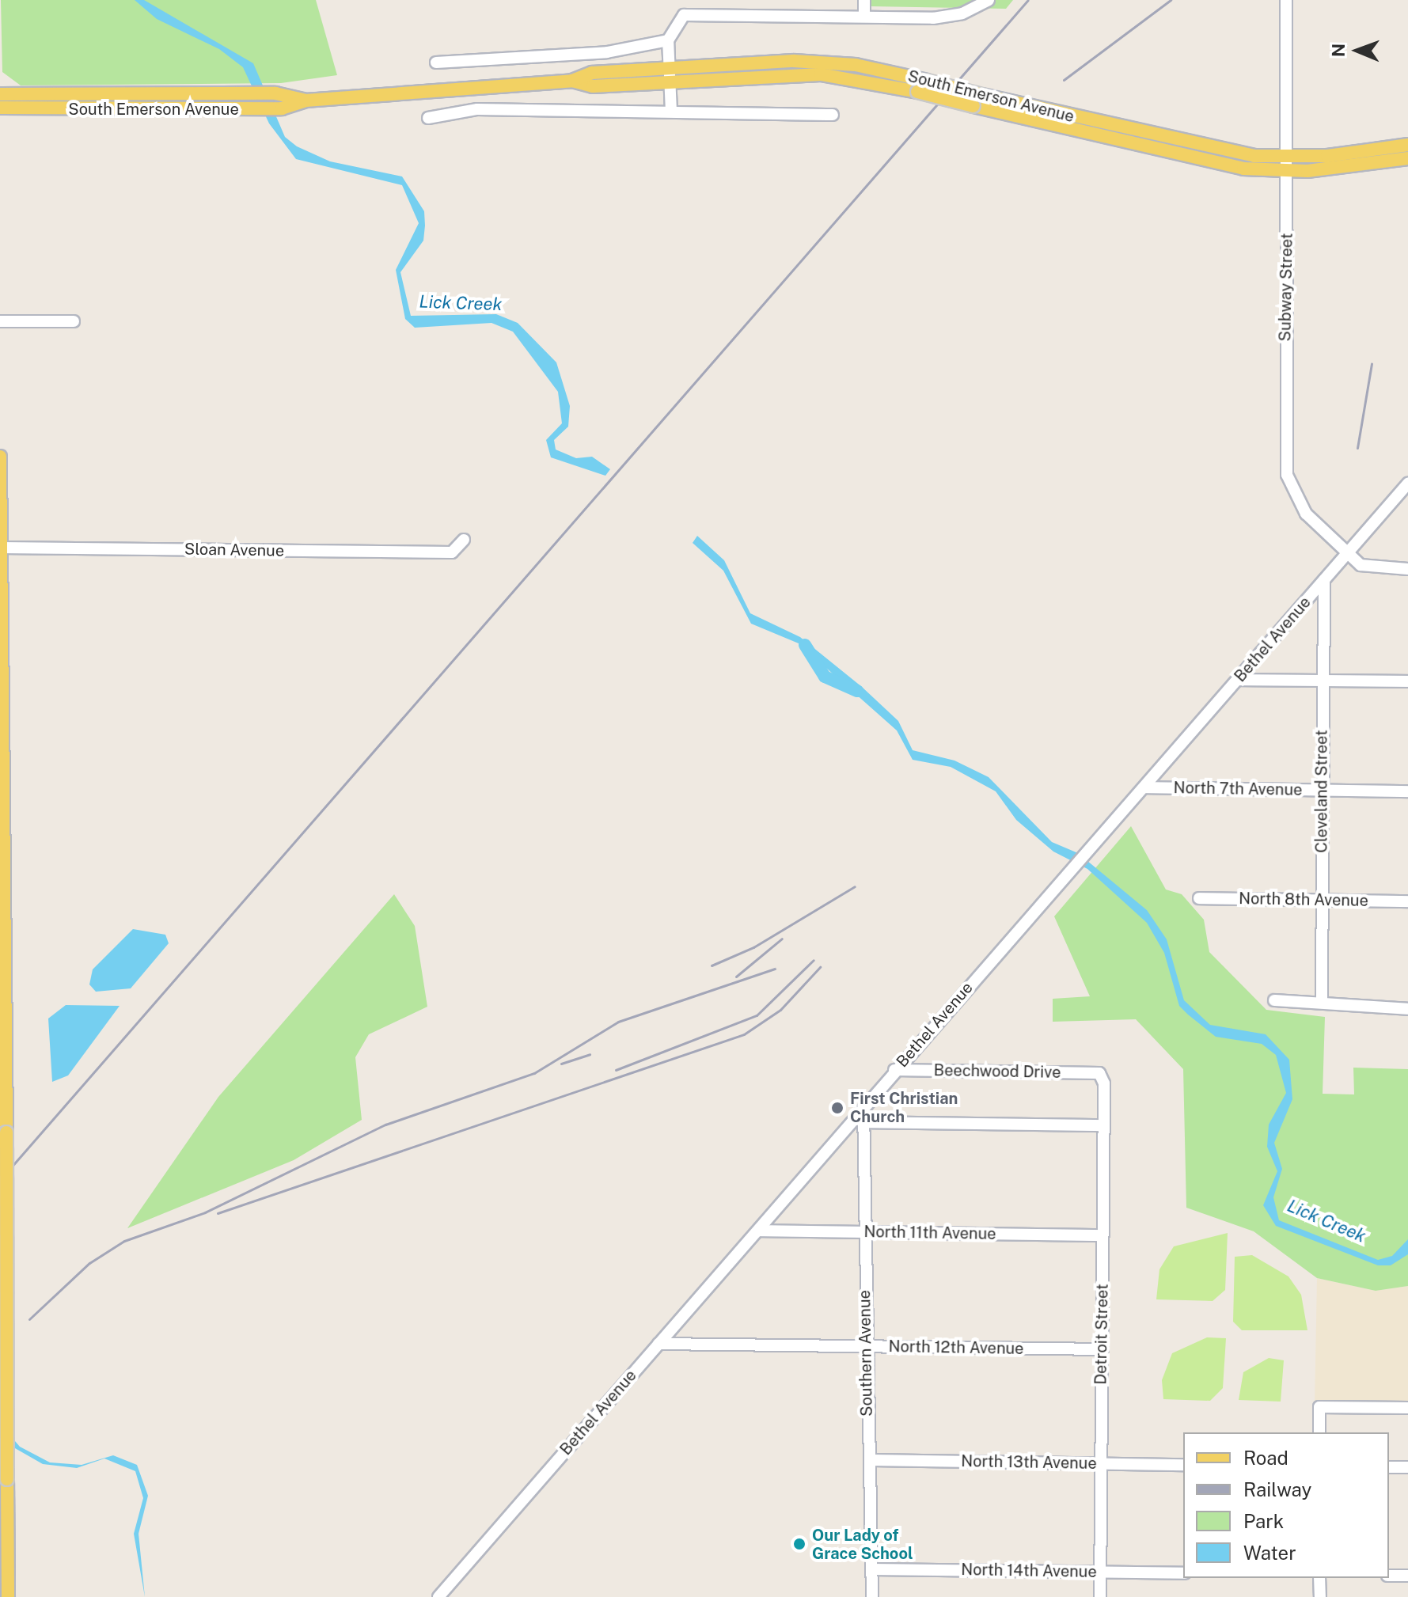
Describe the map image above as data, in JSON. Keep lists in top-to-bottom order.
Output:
{
  "streets": {
    "main road": ["South Emerson Avenue"],
    "street": [
      "Subway Street",
      "Sloan Avenue",
      "Bethel Avenue",
      "North 7th Avenue",
      "Cleveland Street",
      "North 8th Avenue",
      "Beechwood Drive",
      "North 11th Avenue",
      "Detroit Street",
      "North 12th Avenue",
      "Southern Avenue",
      "North 13th Avenue",
      "North 14th Avenue"
    ]
  },
  "crossings": [
    ["South Emerson Avenue", "Subway Street"],
    ["Subway Street", "Bethel Avenue"],
    ["Bethel Avenue", "North 7th Avenue"],
    ["Bethel Avenue", "Cleveland Street"],
    ["Bethel Avenue", "Beechwood Drive"],
    ["Bethel Avenue", "North 11th Avenue"],
    ["Bethel Avenue", "North 12th Avenue"],
    ["Bethel Avenue", "Southern Avenue"],
    ["North 7th Avenue", "Cleveland Street"],
    ["Cleveland Street", "North 8th Avenue"],
    ["Beechwood Drive", "Detroit Street"],
    ["North 11th Avenue", "Detroit Street"],
    ["North 11th Avenue", "Southern Avenue"],
    ["Detroit Street", "North 12th Avenue"],
    ["Detroit Street", "North 13th Avenue"],
    ["Detroit Street", "North 14th Avenue"],
    ["North 12th Avenue", "Southern Avenue"],
    ["Southern Avenue", "North 13th Avenue"],
    ["Southern Avenue", "North 14th Avenue"]
  ],
  "water": ["Lick Creek"],
  "places": ["First Christian Church", "Our Lady of Grace School"],
  "legend": [
    "Road",
    "Railway",
    "Park",
    "Water"
  ],
  "north": "left"
}
